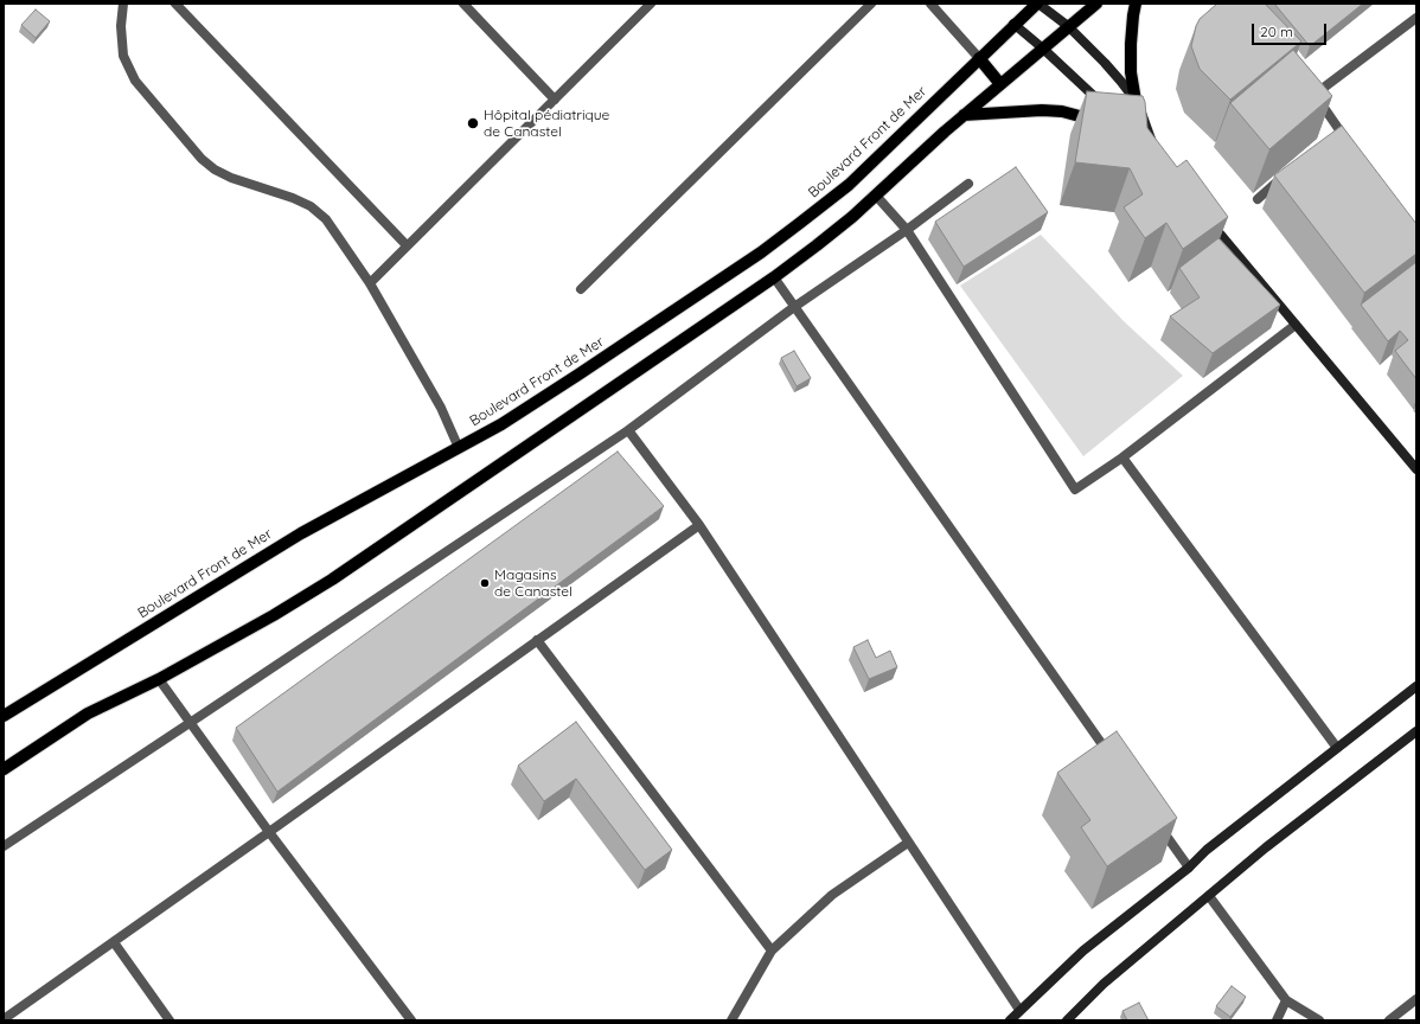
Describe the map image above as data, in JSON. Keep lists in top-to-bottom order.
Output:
{
  "streets": {
    "main road": ["Boulevard Front de Mer"]
  },
  "places": ["Hôpital pédiatrique de Canastel", "Magasins de Canastel"],
  "scale_bar": "20 m"
}
